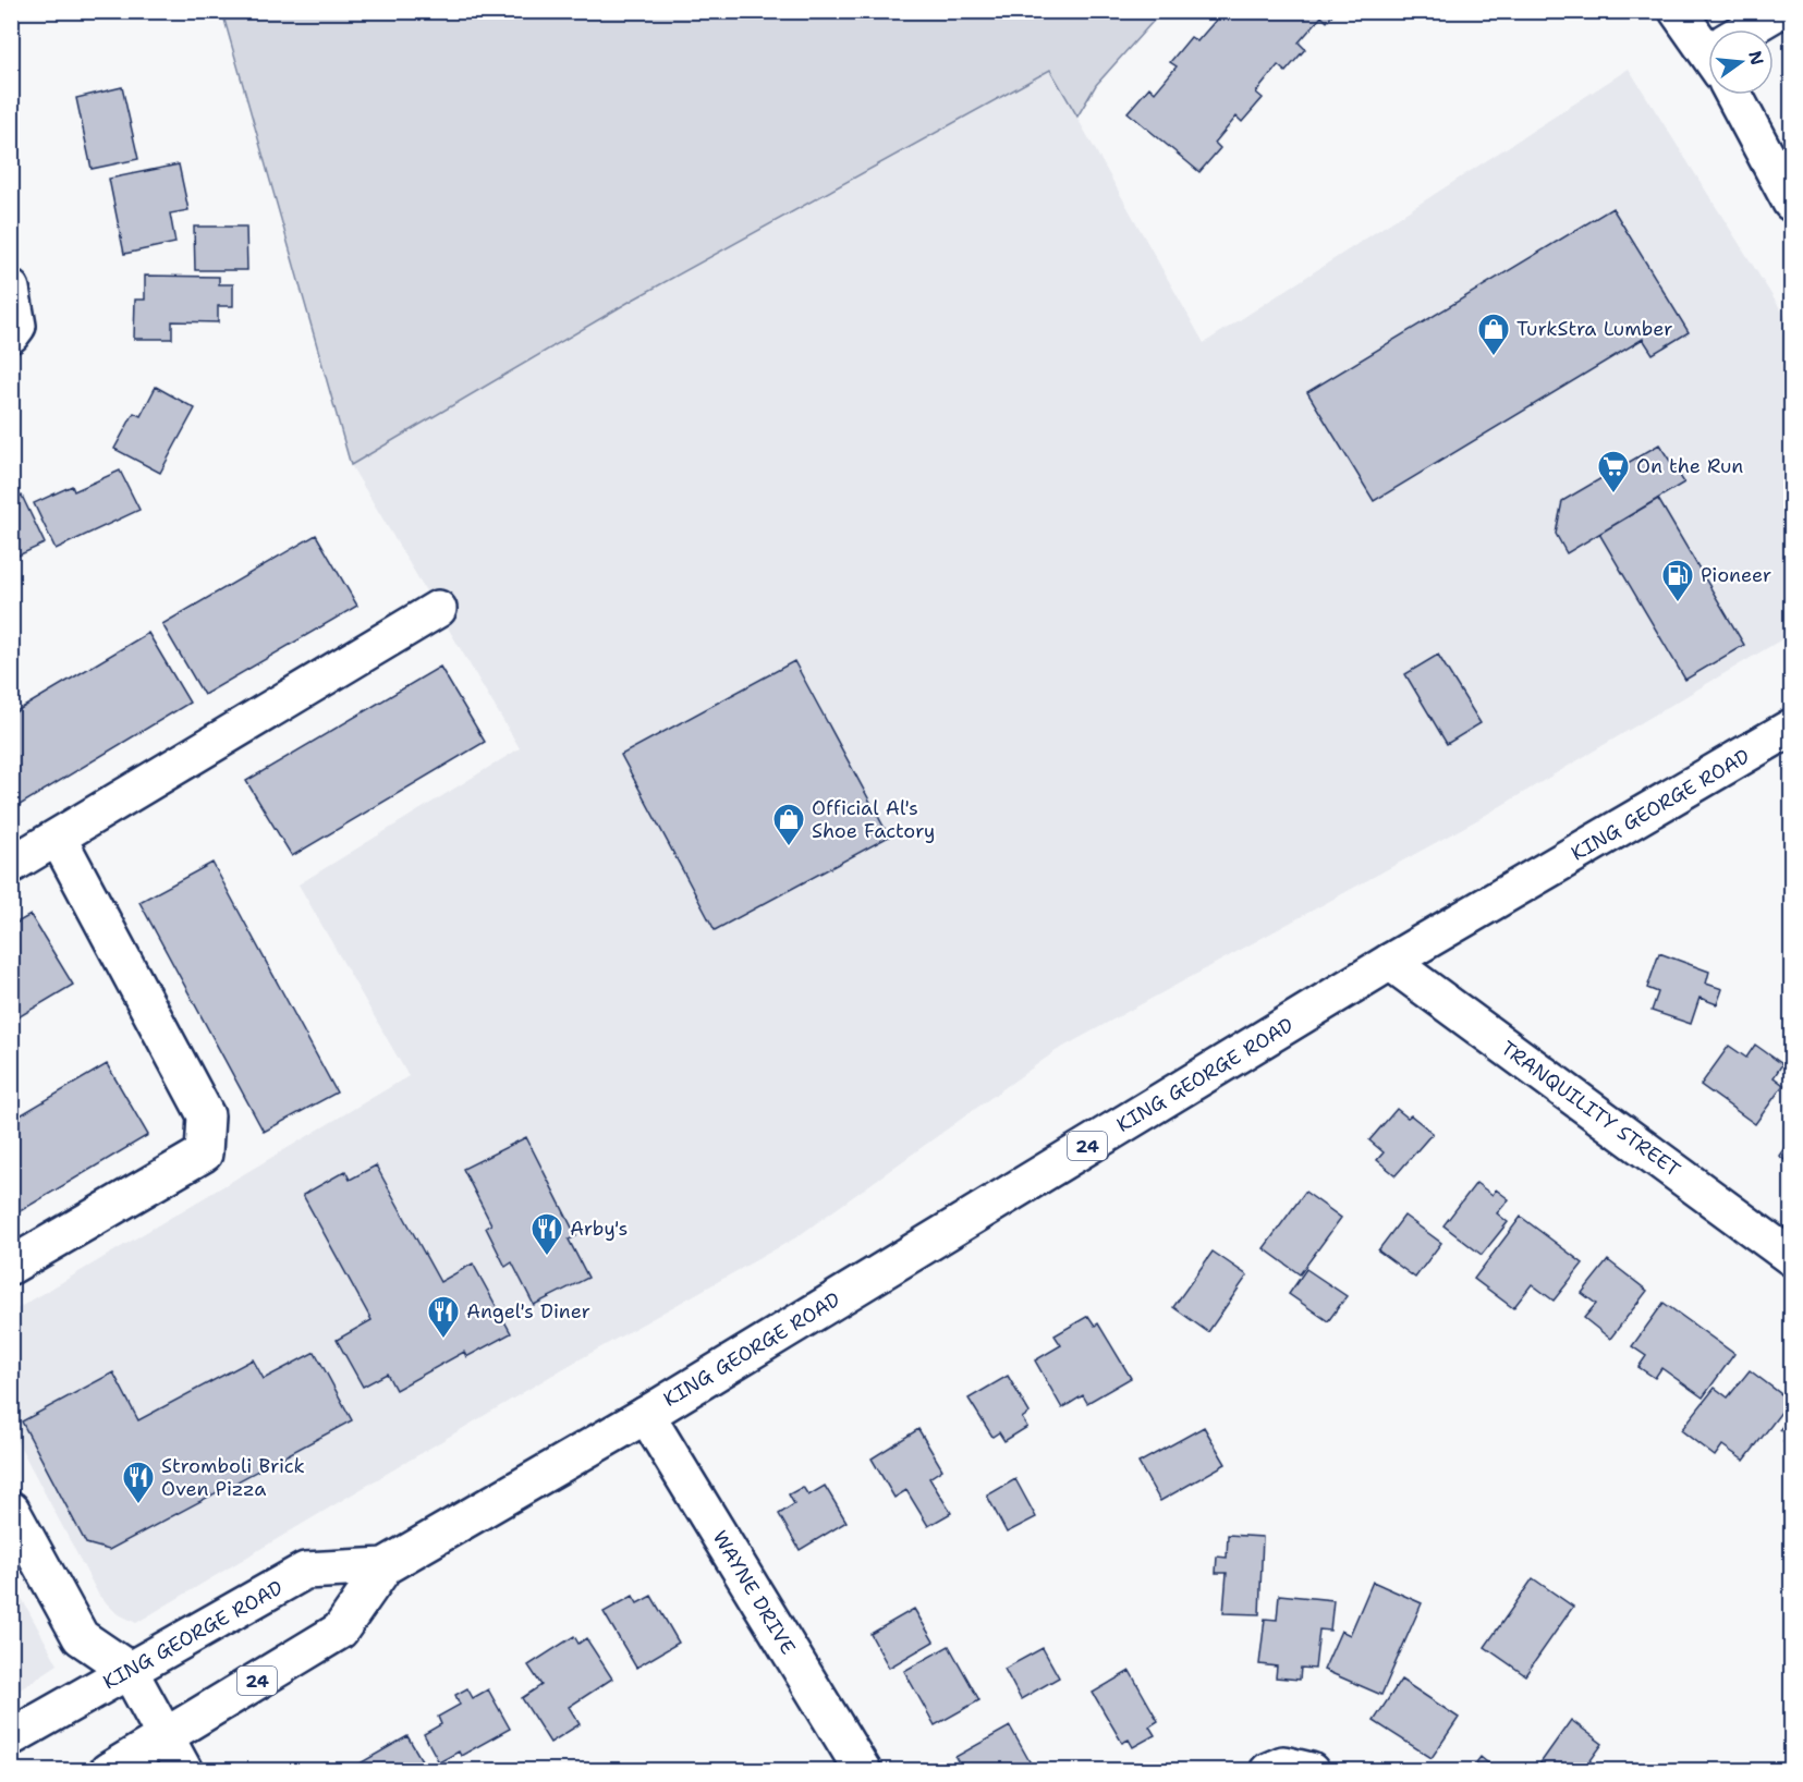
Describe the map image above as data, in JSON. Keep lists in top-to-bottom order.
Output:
{
  "streets": {
    "main road": [
      "KING GEORGE ROAD",
      "TRANQUILITY STREET",
      "24",
      "WAYNE DRIVE"
    ]
  },
  "crossings": [
    ["KING GEORGE ROAD", "TRANQUILITY STREET"],
    ["KING GEORGE ROAD", "WAYNE DRIVE"]
  ],
  "places": {
    "shop": ["TurkStra Lumber", "Official Al's Shoe Factory"],
    "supermarket": ["On the Run"],
    "fuel station": ["Pioneer"],
    "restaurant": ["Arby's", "Angel's Diner", "Stromboli Brick Oven Pizza"]
  },
  "north": "right"
}
